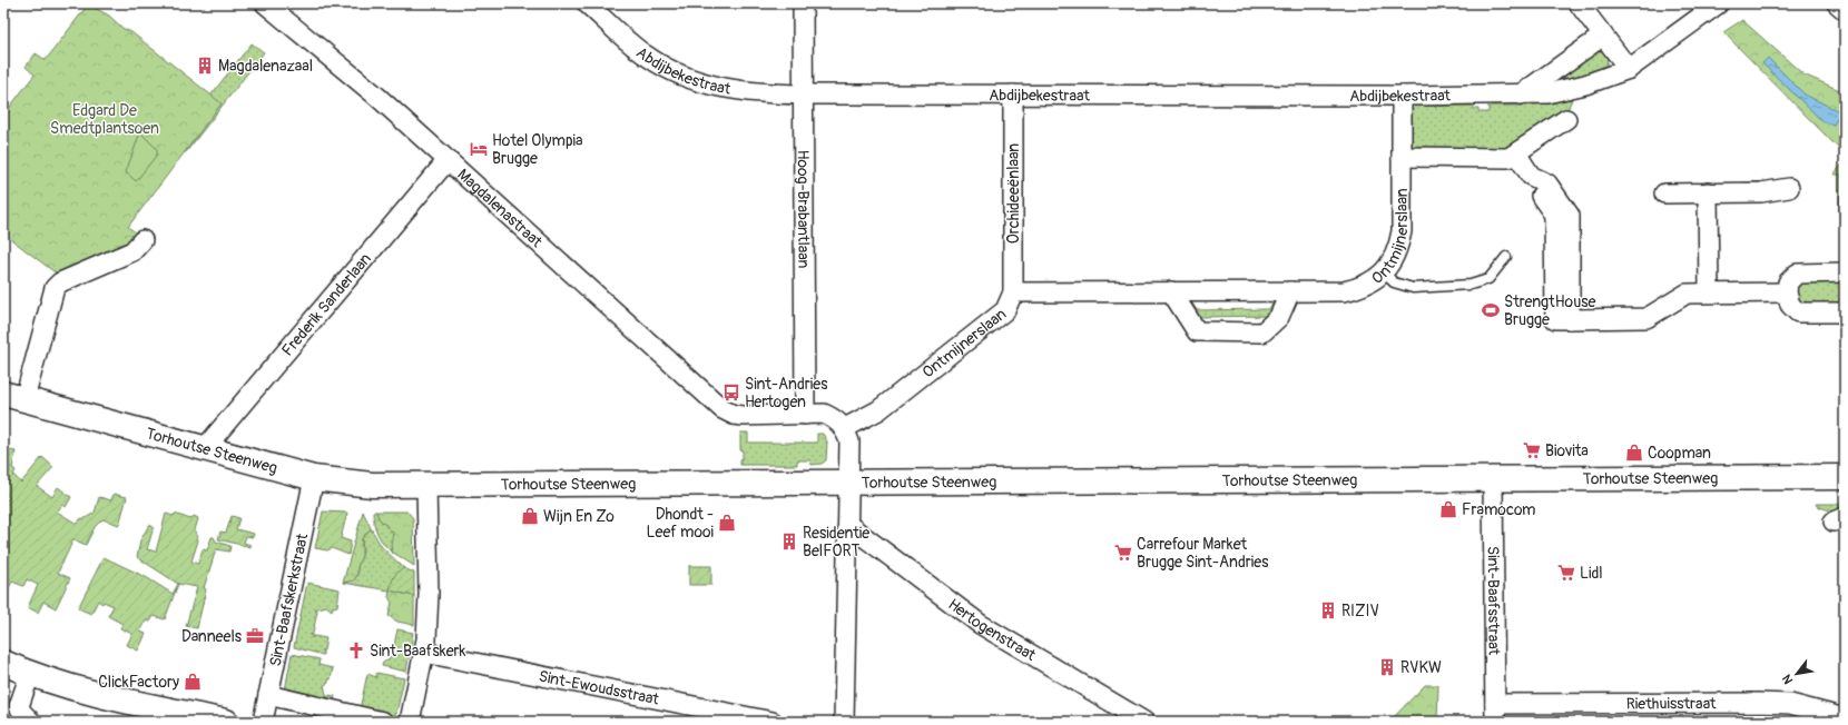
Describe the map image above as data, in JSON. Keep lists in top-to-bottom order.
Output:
{
  "streets": {
    "main road": ["Torhoutse Steenweg"],
    "street": [
      "Abdijbekestraat",
      "Orchideeënlaan",
      "Magdalenastraat",
      "Hoog-Brabantlaan",
      "Ontmijnerslaan",
      "Frederik Sanderlaan",
      "Sint-Baafskerkstraat",
      "Sint-Baafsstraat",
      "Hertogenstraat",
      "Sint-Ewoudsstraat",
      "Riethuisstraat"
    ]
  },
  "crossings": [
    ["Abdijbekestraat", "Orchideeënlaan"],
    ["Abdijbekestraat", "Hoog-Brabantlaan"],
    ["Abdijbekestraat", "Ontmijnerslaan"],
    ["Orchideeënlaan", "Ontmijnerslaan"],
    ["Magdalenastraat", "Hoog-Brabantlaan"],
    ["Magdalenastraat", "Frederik Sanderlaan"],
    ["Frederik Sanderlaan", "Torhoutse Steenweg"],
    ["Torhoutse Steenweg", "Sint-Baafskerkstraat"],
    ["Torhoutse Steenweg", "Sint-Baafsstraat"],
    ["Sint-Baafsstraat", "Riethuisstraat"]
  ],
  "parks": ["Edgard De Smedtplantsoen"],
  "places": {
    "building": [
      "Magdalenazaal",
      "Residentie BelFORT",
      "RIZIV",
      "RVKW"
    ],
    "hotel": ["Hotel Olympia Brugge"],
    "sports": ["StrengtHouse Brugge"],
    "bus stop": ["Sint-Andries Hertogen"],
    "supermarket": ["Biovita", "Carrefour Market Brugge Sint-Andries", "Lidl"],
    "shop": [
      "Coopman",
      "Framocom",
      "Wijn En Zo",
      "Dhondt - Leef mooi",
      "ClickFactory"
    ],
    "office": ["Danneels"],
    "church": ["Sint-Baafskerk"]
  },
  "north": "bottom left"
}
